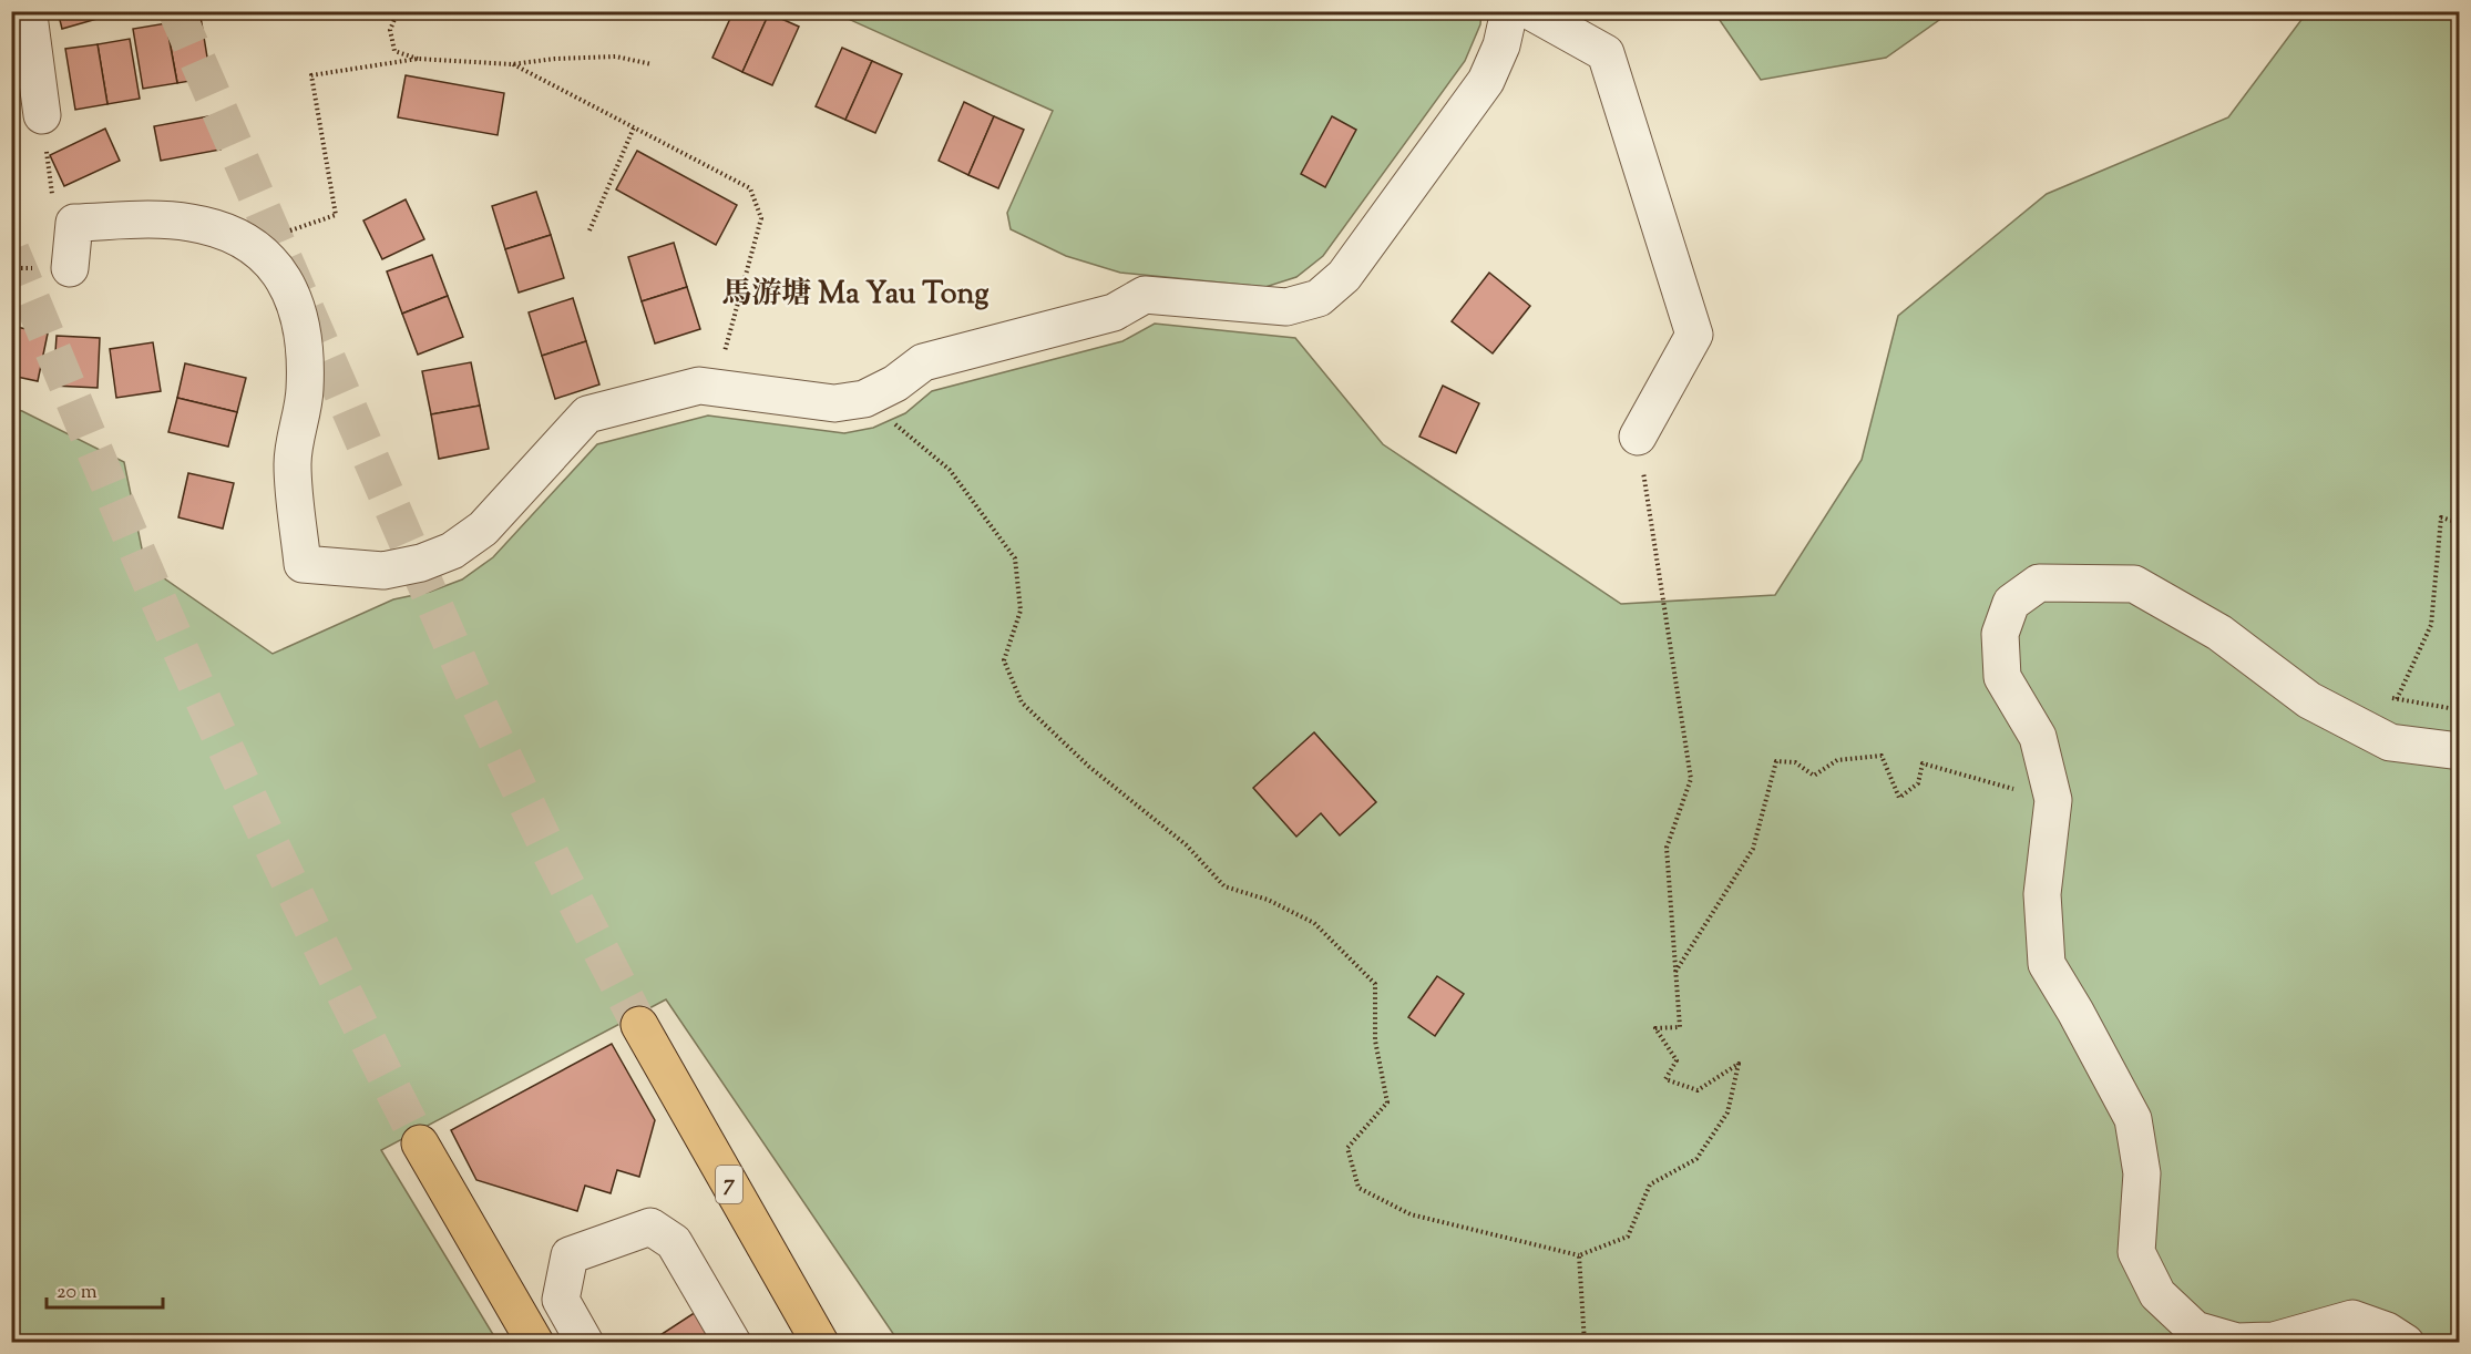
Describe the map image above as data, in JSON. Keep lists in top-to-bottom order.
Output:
{
  "streets": {
    "highway": ["7"]
  },
  "districts": ["馬游塘 Ma Yau Tong"],
  "scale_bar": "20 m"
}
